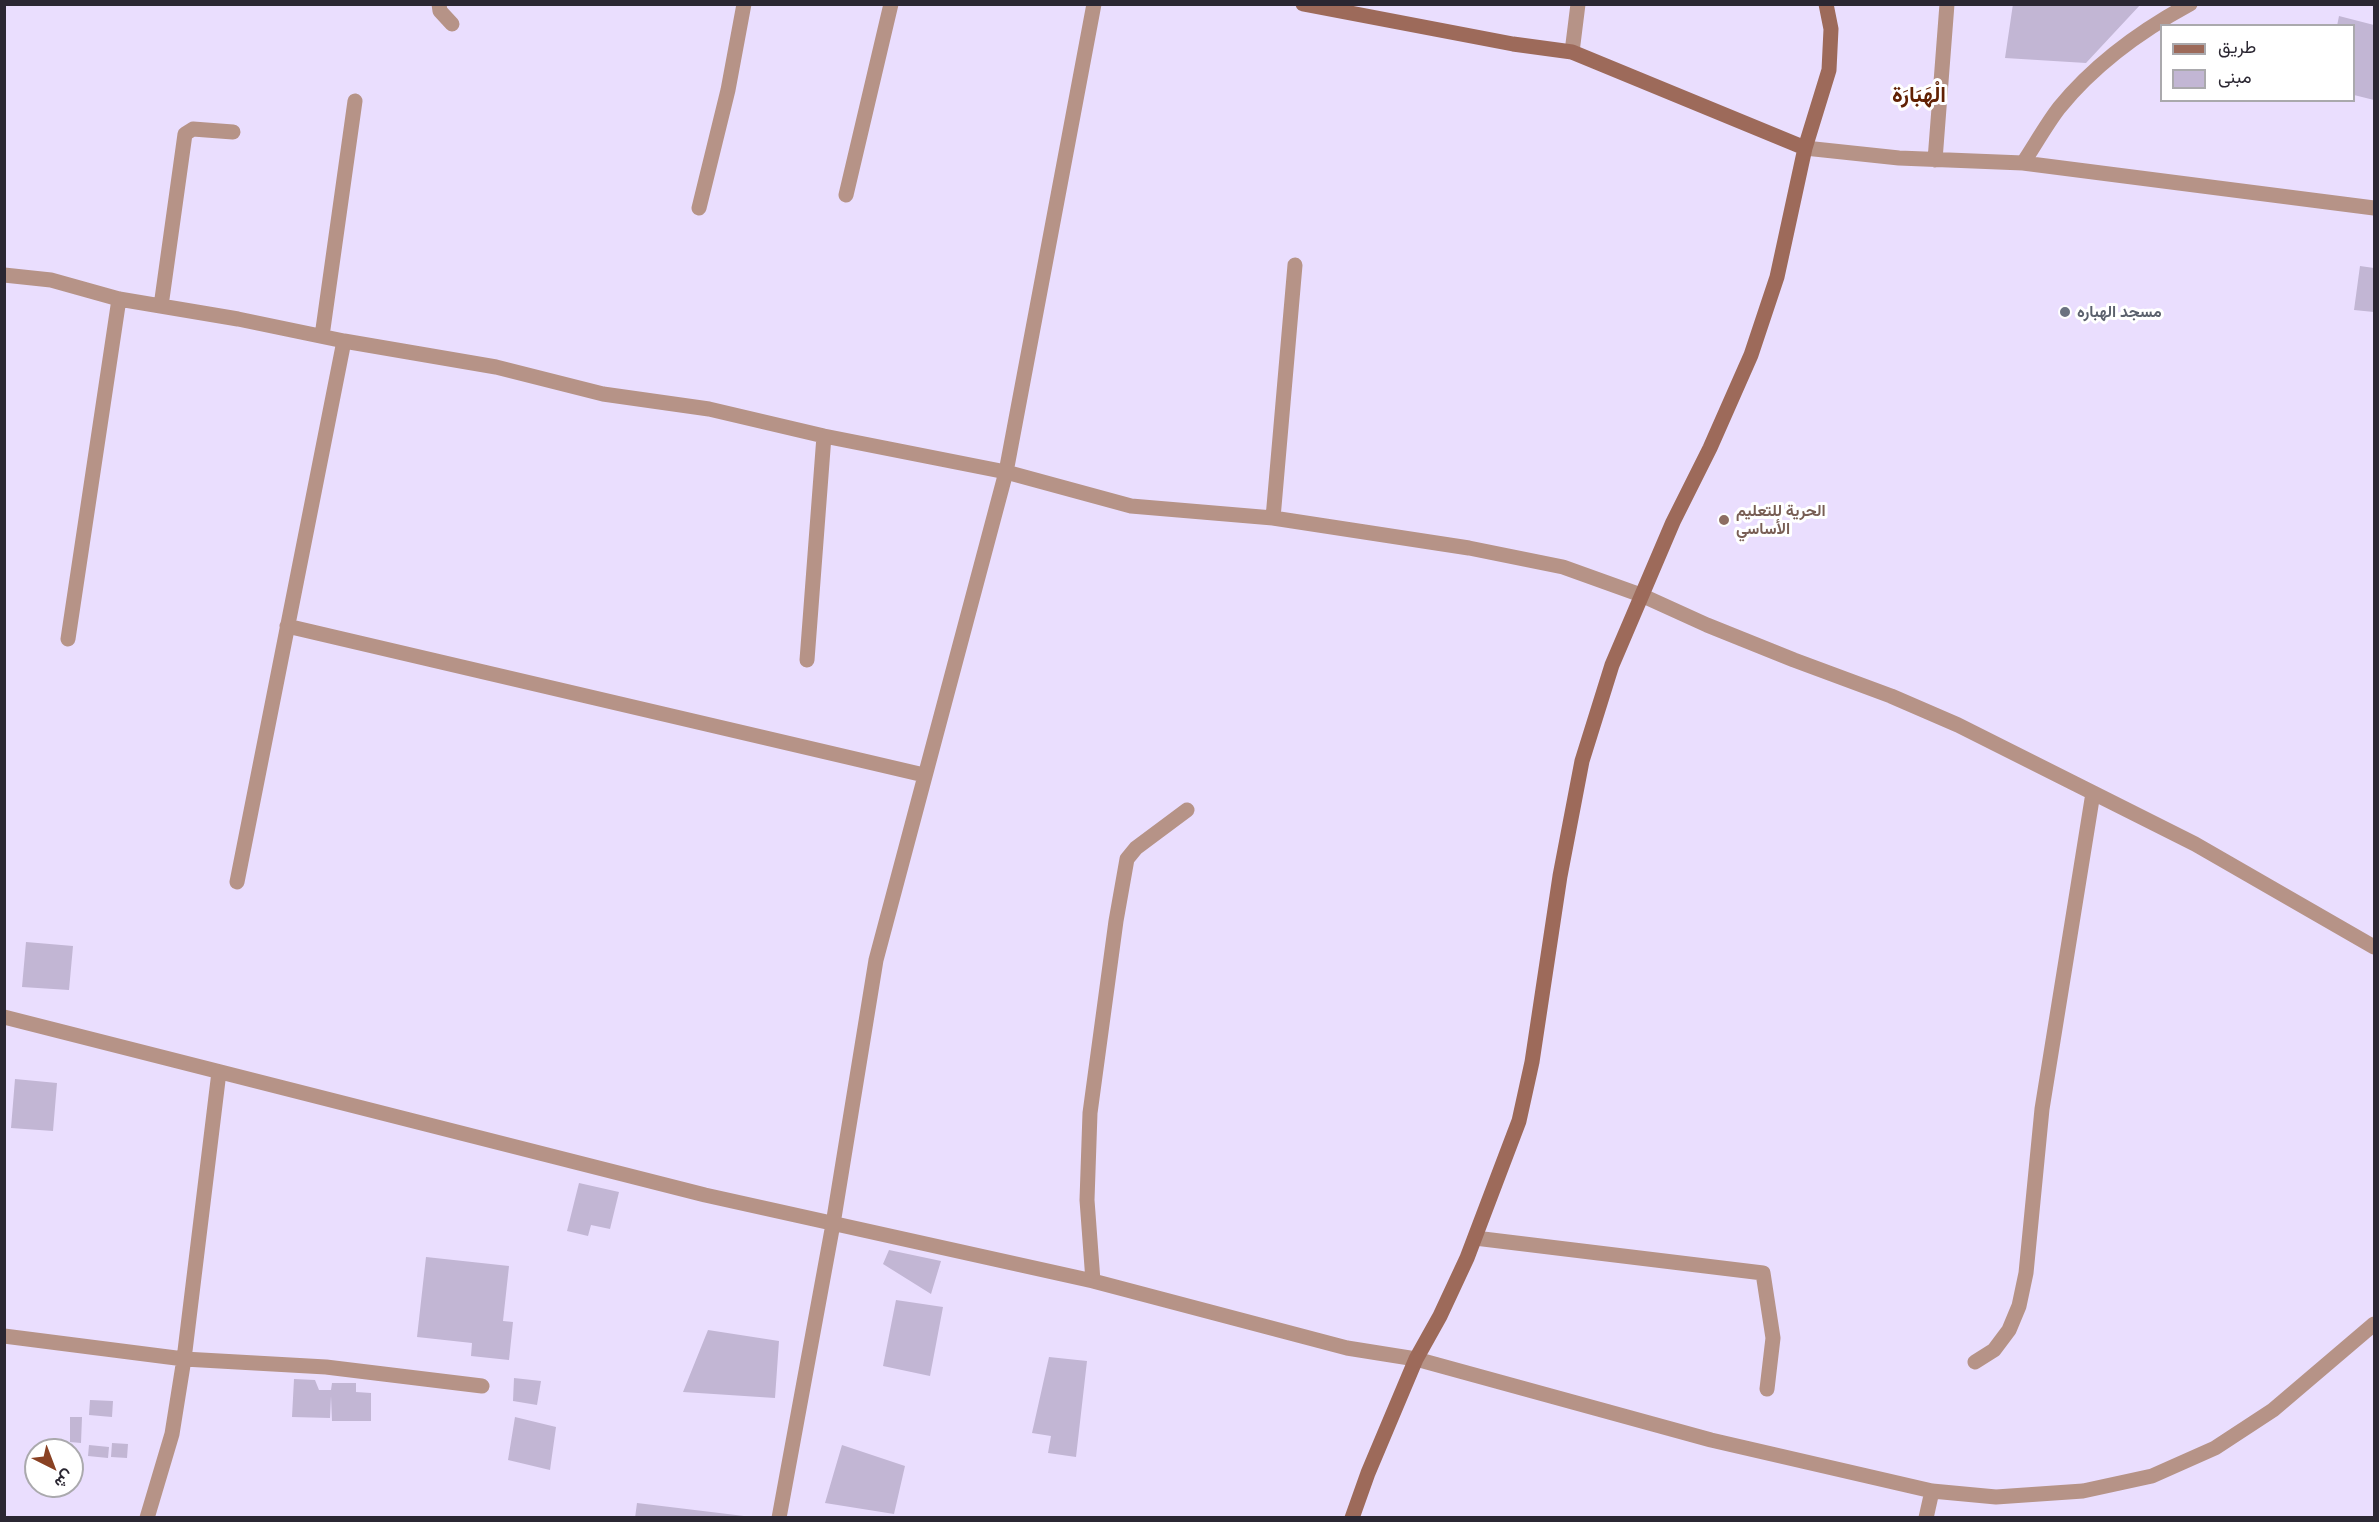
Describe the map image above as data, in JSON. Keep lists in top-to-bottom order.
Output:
{
  "districts": ["الْهَبَارَة"],
  "places": ["مسجد الهباره", "الحرية للتعليم الأساسي"],
  "legend": ["طريق", "مبنى"],
  "north": "bottom right"
}
